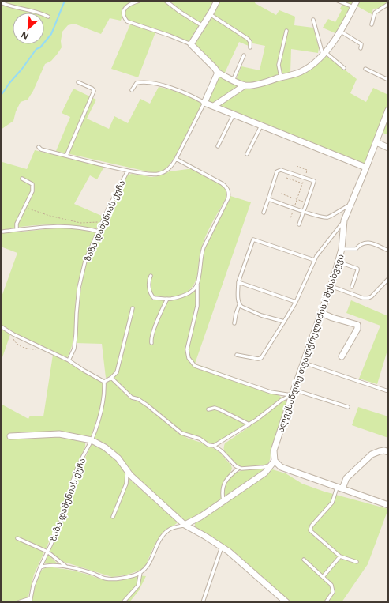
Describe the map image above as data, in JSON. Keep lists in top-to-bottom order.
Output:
{
  "streets": {
    "street": ["ალექსანდრე თვალჭრელიძის I შესახვევი"],
    "lane": ["ზაზა დამენიას ქუჩა"]
  },
  "north": "bottom left"
}
